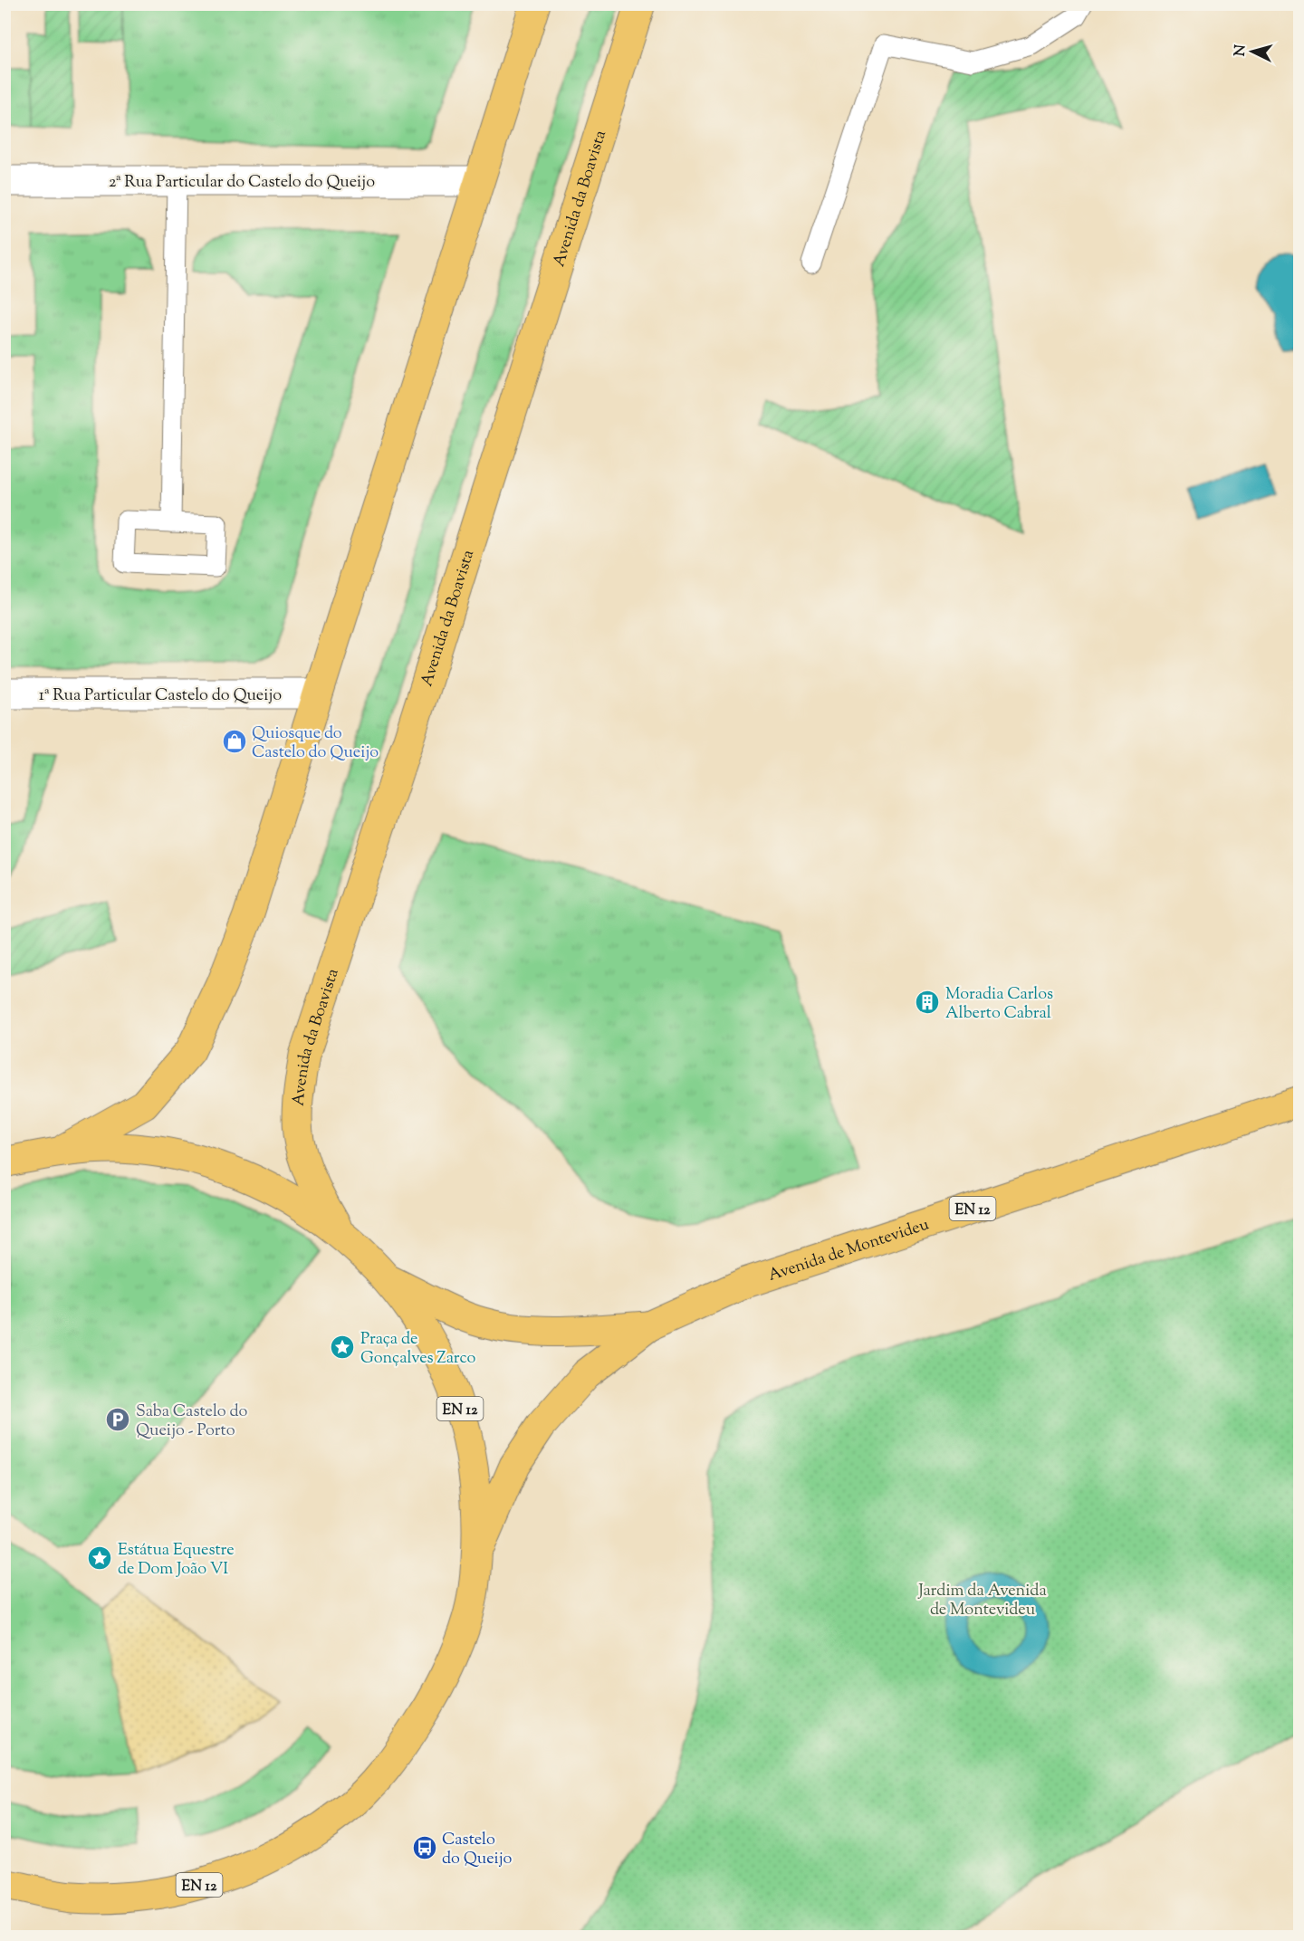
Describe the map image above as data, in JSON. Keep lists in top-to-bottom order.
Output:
{
  "streets": {
    "main road": ["Avenida da Boavista", "EN 12", "Avenida de Montevideu"],
    "street": ["2ª Rua Particular do Castelo do Queijo", "1ª Rua Particular Castelo do Queijo"]
  },
  "crossings": [
    ["Avenida da Boavista", "EN 12"],
    ["EN 12", "Avenida de Montevideu"]
  ],
  "parks": ["Jardim da Avenida de Montevideu"],
  "places": {
    "shop": ["Quiosque do Castelo do Queijo"],
    "building": ["Moradia Carlos Alberto Cabral"],
    "place": ["Praça de Gonçalves Zarco", "Estátua Equestre de Dom João VI"],
    "parking": ["Saba Castelo do Queijo - Porto"],
    "bus stop": ["Castelo do Queijo"]
  },
  "north": "left"
}
